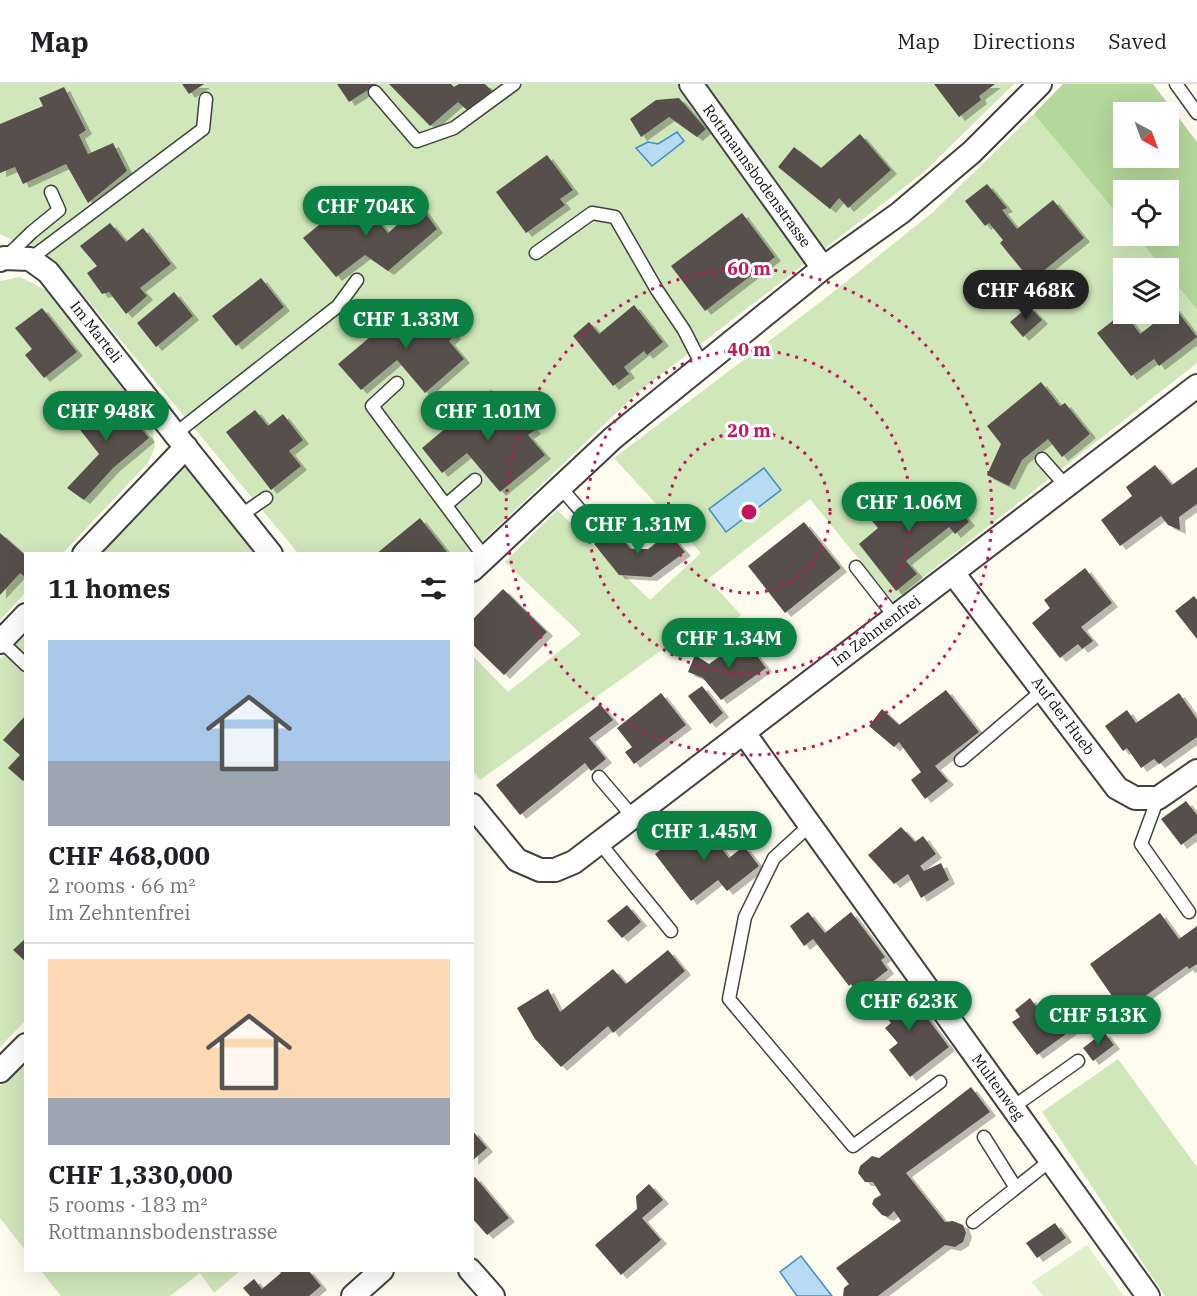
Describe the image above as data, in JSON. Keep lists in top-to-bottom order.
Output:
{
  "streets": {
    "street": [
      "Rottmannsbodenstrasse",
      "Im Marteli",
      "Im Zehntenfrei",
      "Auf der Hueb",
      "Multenweg"
    ]
  },
  "crossings": [
    ["Im Zehntenfrei", "Auf der Hueb"],
    ["Im Zehntenfrei", "Multenweg"]
  ],
  "north": "bottom right",
  "page": {
    "header": "Map",
    "nav": ["Map", "Directions", "Saved"],
    "price": [
      "CHF 704K",
      "CHF 468K",
      "CHF 1.33M",
      "CHF 948K",
      "CHF 1.01M",
      "CHF 1.06M",
      "CHF 1.31M",
      "CHF 1.34M",
      "CHF 1.45M",
      "CHF 623K",
      "CHF 513K"
    ],
    "heading": "11 homes",
    "list": [
      {
        "name": "CHF 468,000",
        "note": "2 rooms · 66 m² · Im Zehntenfrei"
      },
      {
        "name": "CHF 1,330,000",
        "note": "5 rooms · 183 m² · Rottmannsbodenstrasse"
      }
    ]
  },
  "rings": ["60 m", "40 m", "20 m"]
}
